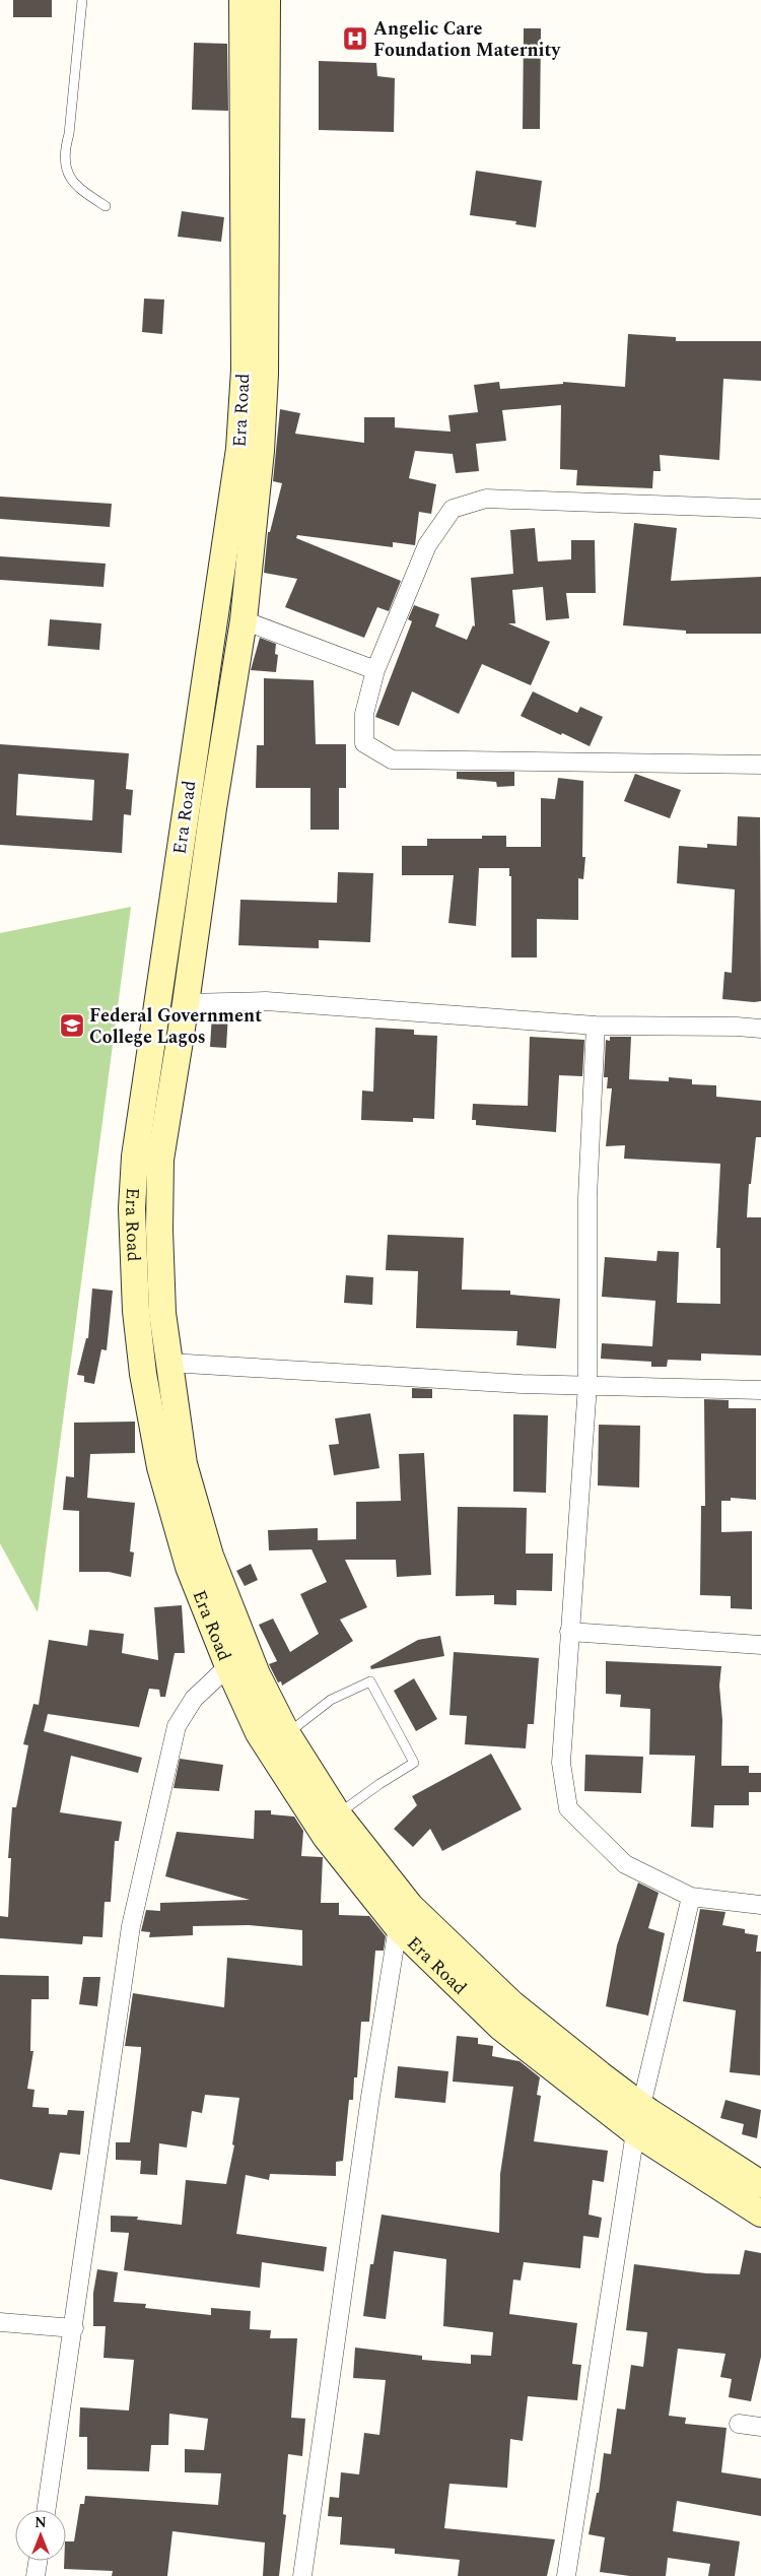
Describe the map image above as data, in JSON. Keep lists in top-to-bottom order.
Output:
{
  "streets": {
    "main road": ["Era Road"]
  },
  "places": {
    "hospital": ["Angelic Care Foundation Maternity"],
    "school or university": ["Federal Government College Lagos"]
  },
  "north": "top"
}
